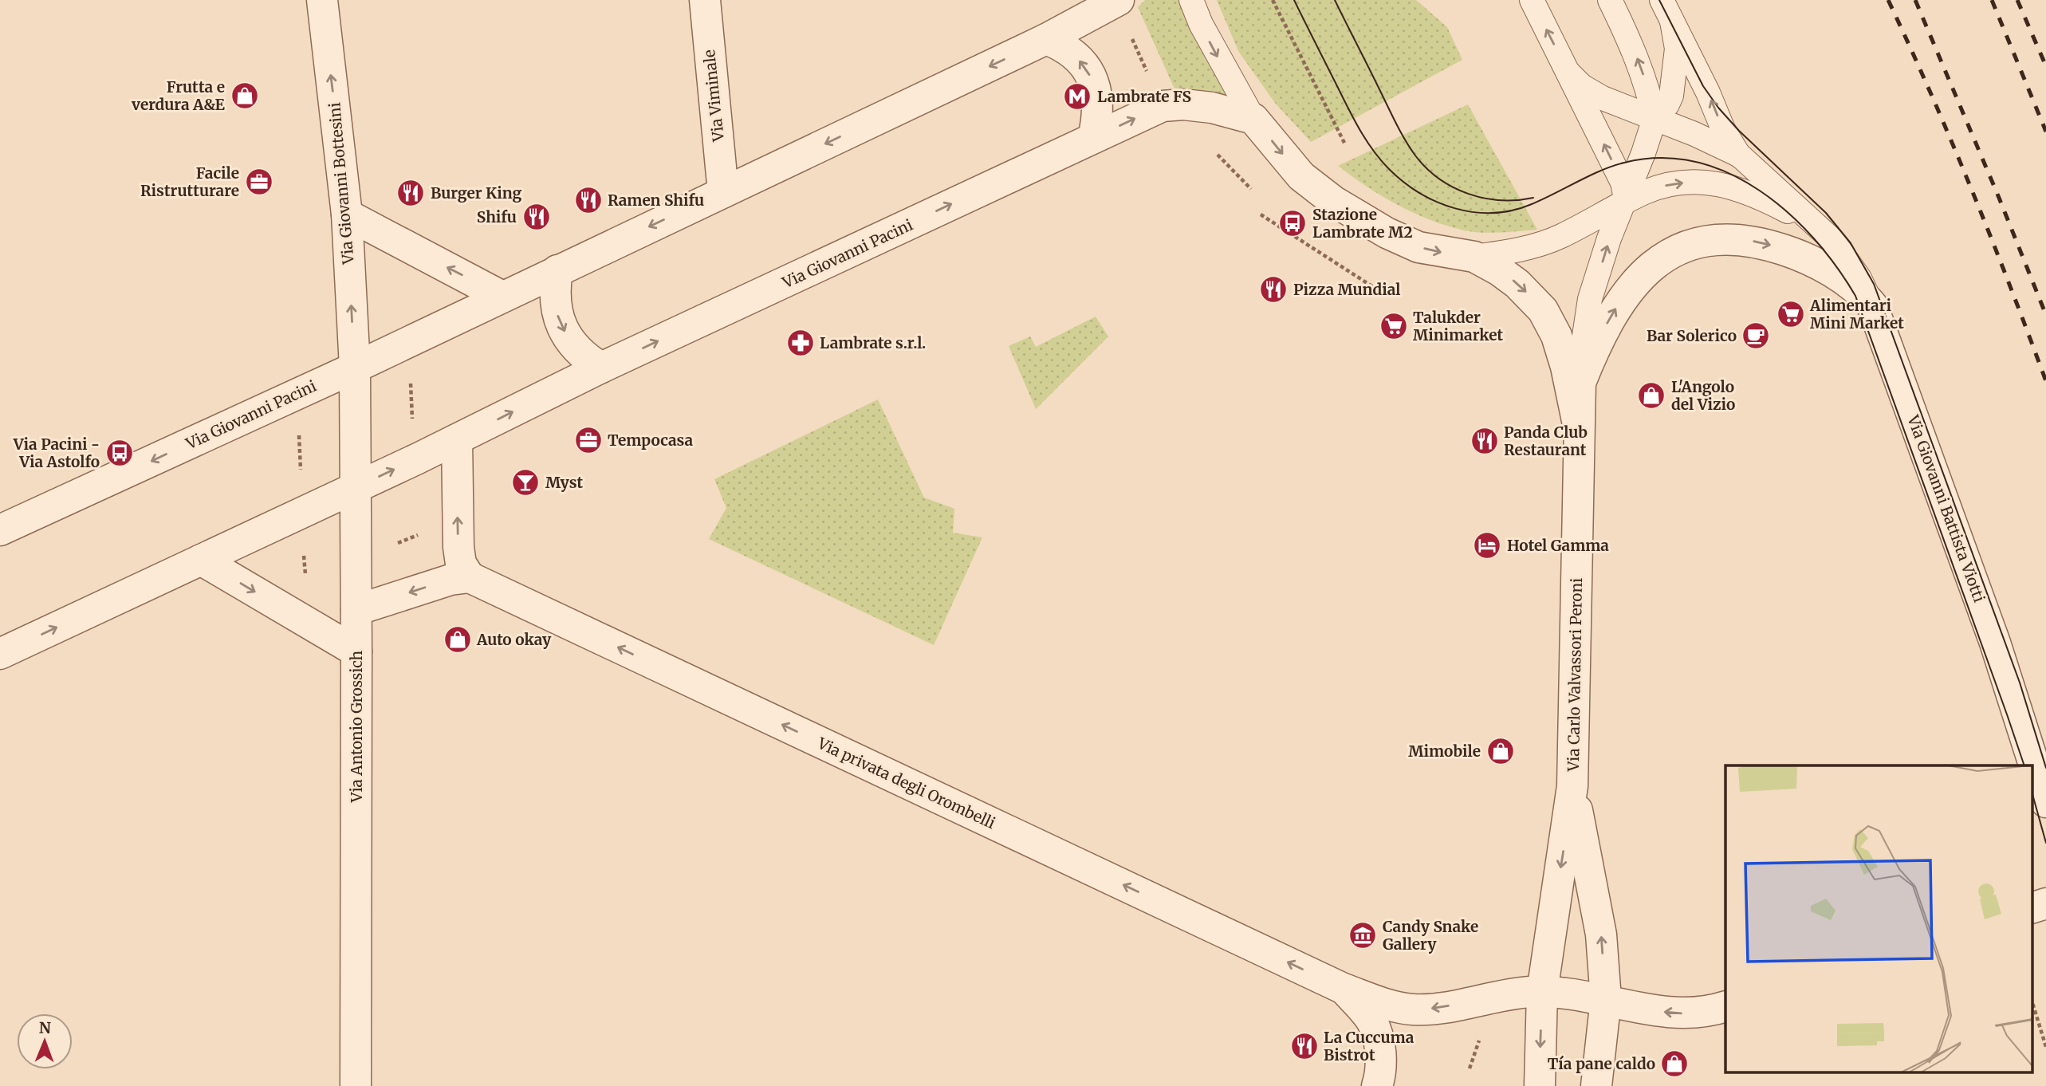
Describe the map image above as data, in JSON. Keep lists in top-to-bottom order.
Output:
{
  "streets": {
    "street": [
      "Via Viminale",
      "Via Giovanni Bottesini",
      "Via Giovanni Pacini",
      "Via Giovanni Battista Viotti",
      "Via Carlo Valvassori Peroni",
      "Via Antonio Grossich",
      "Via privata degli Orombelli"
    ]
  },
  "crossings": [
    ["Via Viminale", "Via Giovanni Pacini"],
    ["Via Giovanni Bottesini", "Via Giovanni Pacini"],
    ["Via Giovanni Bottesini", "Via Antonio Grossich"],
    ["Via Giovanni Pacini", "Via Carlo Valvassori Peroni"],
    ["Via Giovanni Pacini", "Via Antonio Grossich"],
    ["Via Carlo Valvassori Peroni", "Via privata degli Orombelli"]
  ],
  "one_way": ["Via Giovanni Bottesini", "Via privata degli Orombelli"],
  "places": {
    "shop": [
      "Frutta e verdura A&E",
      "L'Angolo del Vizio",
      "Auto okay",
      "Mimobile",
      "Tía pane caldo"
    ],
    "metro station": ["Lambrate FS"],
    "office": ["Facile Ristrutturare", "Tempocasa"],
    "restaurant": [
      "Burger King",
      "Ramen Shifu",
      "Shifu",
      "Pizza Mundial",
      "Panda Club Restaurant",
      "La Cuccuma Bistrot"
    ],
    "bus stop": ["Stazione Lambrate M2", "Via Pacini - Via Astolfo"],
    "supermarket": ["Alimentari Mini Market", "Talukder Minimarket"],
    "cafe": ["Bar Solerico"],
    "pharmacy": ["Lambrate s.r.l."],
    "bar": ["Myst"],
    "hotel": ["Hotel Gamma"],
    "museum": ["Candy Snake Gallery"]
  },
  "north": "top"
}
